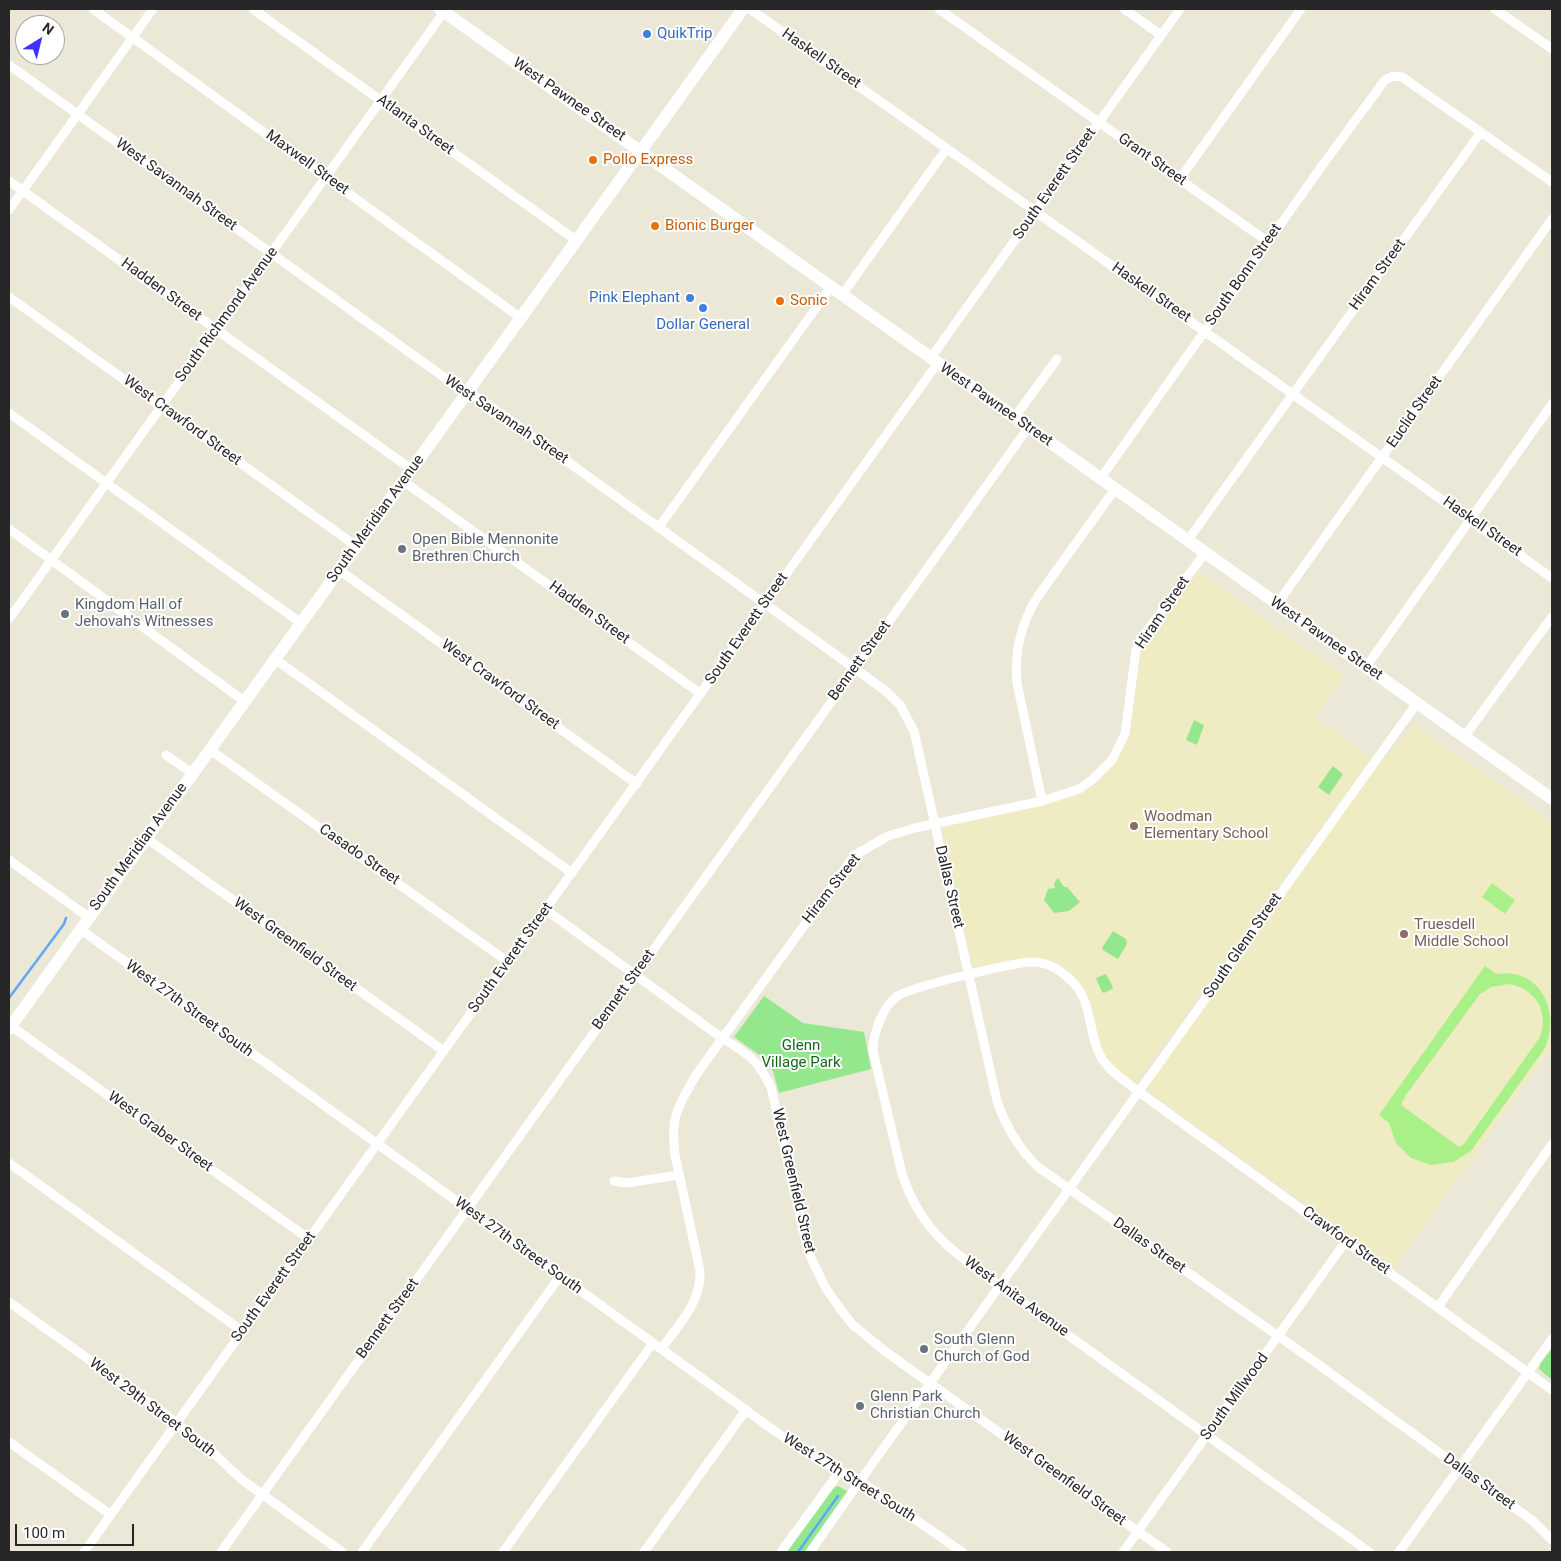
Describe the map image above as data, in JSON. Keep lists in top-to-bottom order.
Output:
{
  "streets": {
    "main road": ["West Pawnee Street", "South Meridian Avenue"],
    "street": [
      "Haskell Street",
      "Atlanta Street",
      "Grant Street",
      "Maxwell Street",
      "South Everett Street",
      "West Savannah Street",
      "South Bonn Street",
      "Hiram Street",
      "Hadden Street",
      "South Richmond Avenue",
      "Euclid Street",
      "West Crawford Street",
      "Bennett Street",
      "Casado Street",
      "Dallas Street",
      "West Greenfield Street",
      "South Glenn Street",
      "West 27th Street South",
      "West Graber Street",
      "Crawford Street",
      "West Anita Avenue",
      "South Millwood",
      "West 29th Street South"
    ]
  },
  "crossings": [
    ["Haskell Street", "South Everett Street"],
    ["Haskell Street", "South Bonn Street"],
    ["Haskell Street", "Hiram Street"],
    ["Haskell Street", "Euclid Street"],
    ["West Pawnee Street", "South Everett Street"],
    ["West Pawnee Street", "South Bonn Street"],
    ["West Pawnee Street", "Hiram Street"],
    ["West Pawnee Street", "South Richmond Avenue"],
    ["West Pawnee Street", "Euclid Street"],
    ["West Pawnee Street", "South Meridian Avenue"],
    ["West Pawnee Street", "Bennett Street"],
    ["West Pawnee Street", "South Glenn Street"],
    ["Atlanta Street", "South Richmond Avenue"],
    ["Atlanta Street", "South Meridian Avenue"],
    ["Grant Street", "South Everett Street"],
    ["Grant Street", "South Bonn Street"],
    ["Maxwell Street", "South Richmond Avenue"],
    ["Maxwell Street", "South Meridian Avenue"],
    ["South Everett Street", "West Savannah Street"],
    ["South Everett Street", "Hadden Street"],
    ["South Everett Street", "West Crawford Street"],
    ["South Everett Street", "Casado Street"],
    ["South Everett Street", "West Greenfield Street"],
    ["South Everett Street", "West 27th Street South"],
    ["South Everett Street", "West Graber Street"],
    ["South Everett Street", "West 29th Street South"],
    ["West Savannah Street", "Hiram Street"],
    ["West Savannah Street", "South Richmond Avenue"],
    ["West Savannah Street", "South Meridian Avenue"],
    ["West Savannah Street", "Bennett Street"],
    ["West Savannah Street", "Dallas Street"],
    ["South Bonn Street", "Hiram Street"],
    ["Hiram Street", "Dallas Street"],
    ["Hiram Street", "West Greenfield Street"],
    ["Hiram Street", "West 27th Street South"],
    ["Hadden Street", "South Richmond Avenue"],
    ["Hadden Street", "South Meridian Avenue"],
    ["South Richmond Avenue", "West Crawford Street"],
    ["West Crawford Street", "South Meridian Avenue"],
    ["South Meridian Avenue", "Casado Street"],
    ["South Meridian Avenue", "West Greenfield Street"],
    ["South Meridian Avenue", "West 27th Street South"],
    ["South Meridian Avenue", "West Graber Street"],
    ["Bennett Street", "West Greenfield Street"],
    ["Bennett Street", "West 27th Street South"],
    ["Bennett Street", "West 29th Street South"],
    ["Dallas Street", "South Glenn Street"],
    ["Dallas Street", "West Anita Avenue"],
    ["Dallas Street", "South Millwood"],
    ["West Greenfield Street", "South Glenn Street"],
    ["West Greenfield Street", "South Millwood"],
    ["South Glenn Street", "Crawford Street"],
    ["South Glenn Street", "West Anita Avenue"],
    ["Crawford Street", "South Millwood"],
    ["West Anita Avenue", "South Millwood"]
  ],
  "parks": ["Glenn Village Park"],
  "places": [
    "QuikTrip",
    "Pollo Express",
    "Bionic Burger",
    "Pink Elephant",
    "Sonic",
    "Dollar General",
    "Open Bible Mennonite Brethren Church",
    "Kingdom Hall of Jehovah's Witnesses",
    "Woodman Elementary School",
    "Truesdell Middle School",
    "South Glenn Church of God",
    "Glenn Park Christian Church"
  ],
  "scale_bar": "100 m",
  "north": "top right"
}
